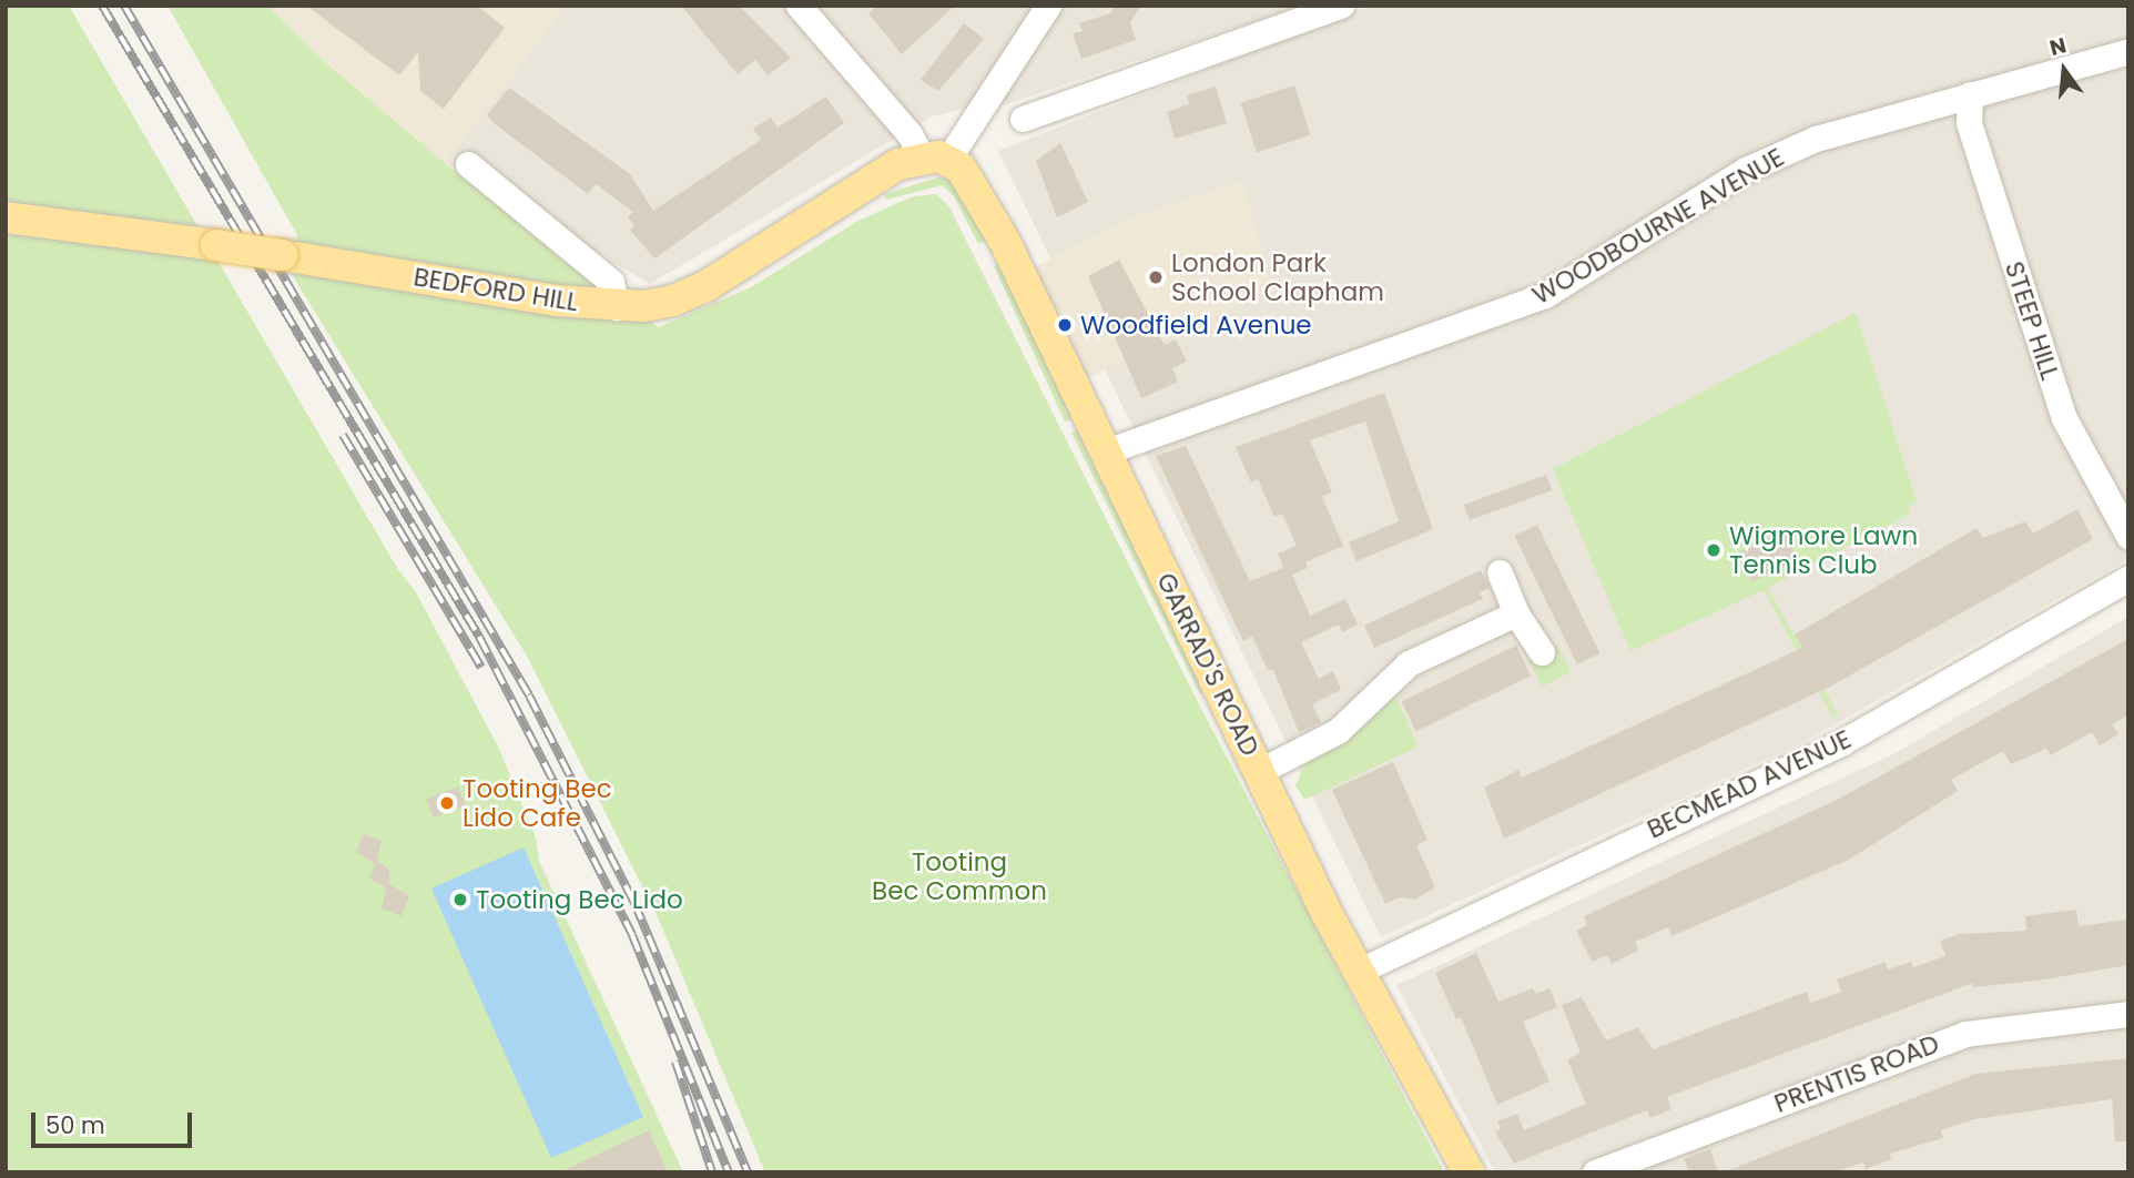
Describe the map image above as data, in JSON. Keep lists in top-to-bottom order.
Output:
{
  "streets": {
    "main road": ["BEDFORD HILL", "GARRAD'S ROAD"],
    "street": [
      "WOODBOURNE AVENUE",
      "STEEP HILL",
      "BECMEAD AVENUE",
      "PRENTIS ROAD"
    ]
  },
  "crossings": [
    ["WOODBOURNE AVENUE", "STEEP HILL"],
    ["WOODBOURNE AVENUE", "GARRAD'S ROAD"],
    ["BEDFORD HILL", "GARRAD'S ROAD"],
    ["GARRAD'S ROAD", "BECMEAD AVENUE"]
  ],
  "parks": ["Tooting Bec Common"],
  "places": [
    "London Park School Clapham",
    "Woodfield Avenue",
    "Wigmore Lawn Tennis Club",
    "Tooting Bec Lido Cafe",
    "Tooting Bec Lido"
  ],
  "scale_bar": "50 m",
  "north": "top"
}
